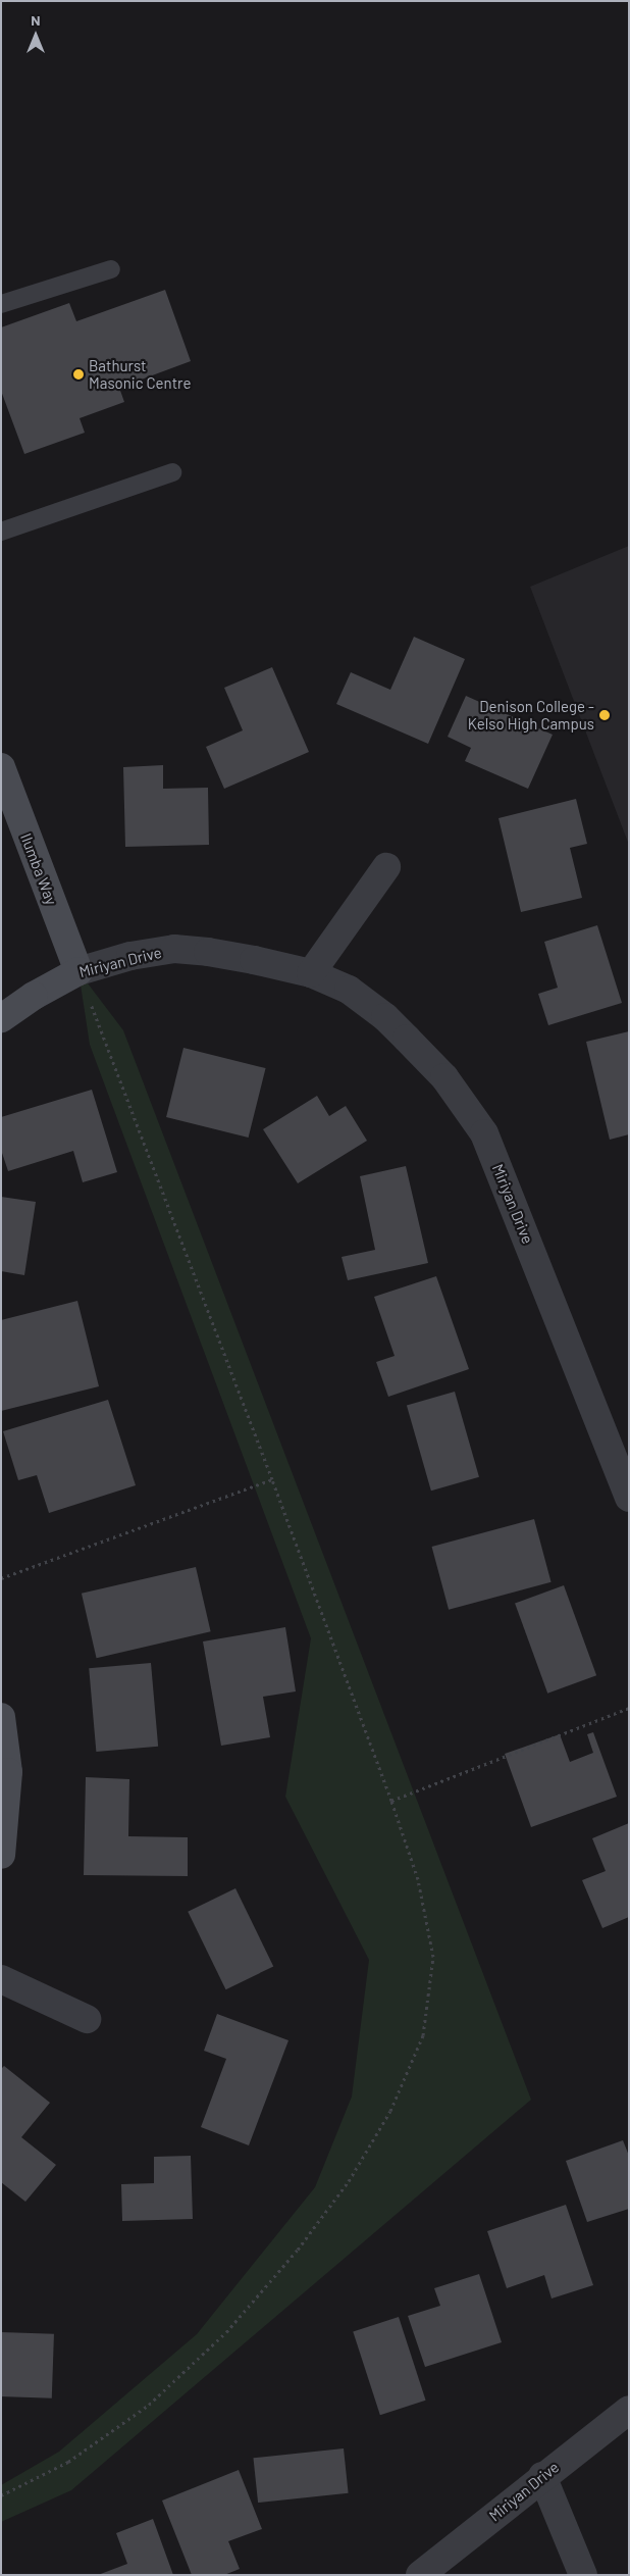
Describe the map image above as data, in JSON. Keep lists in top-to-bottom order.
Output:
{
  "streets": {
    "street": ["Ilumba Way", "Miriyan Drive"]
  },
  "crossings": [
    ["Ilumba Way", "Miriyan Drive"]
  ],
  "places": ["Bathurst Masonic Centre", "Denison College - Kelso High Campus"],
  "north": "top"
}
